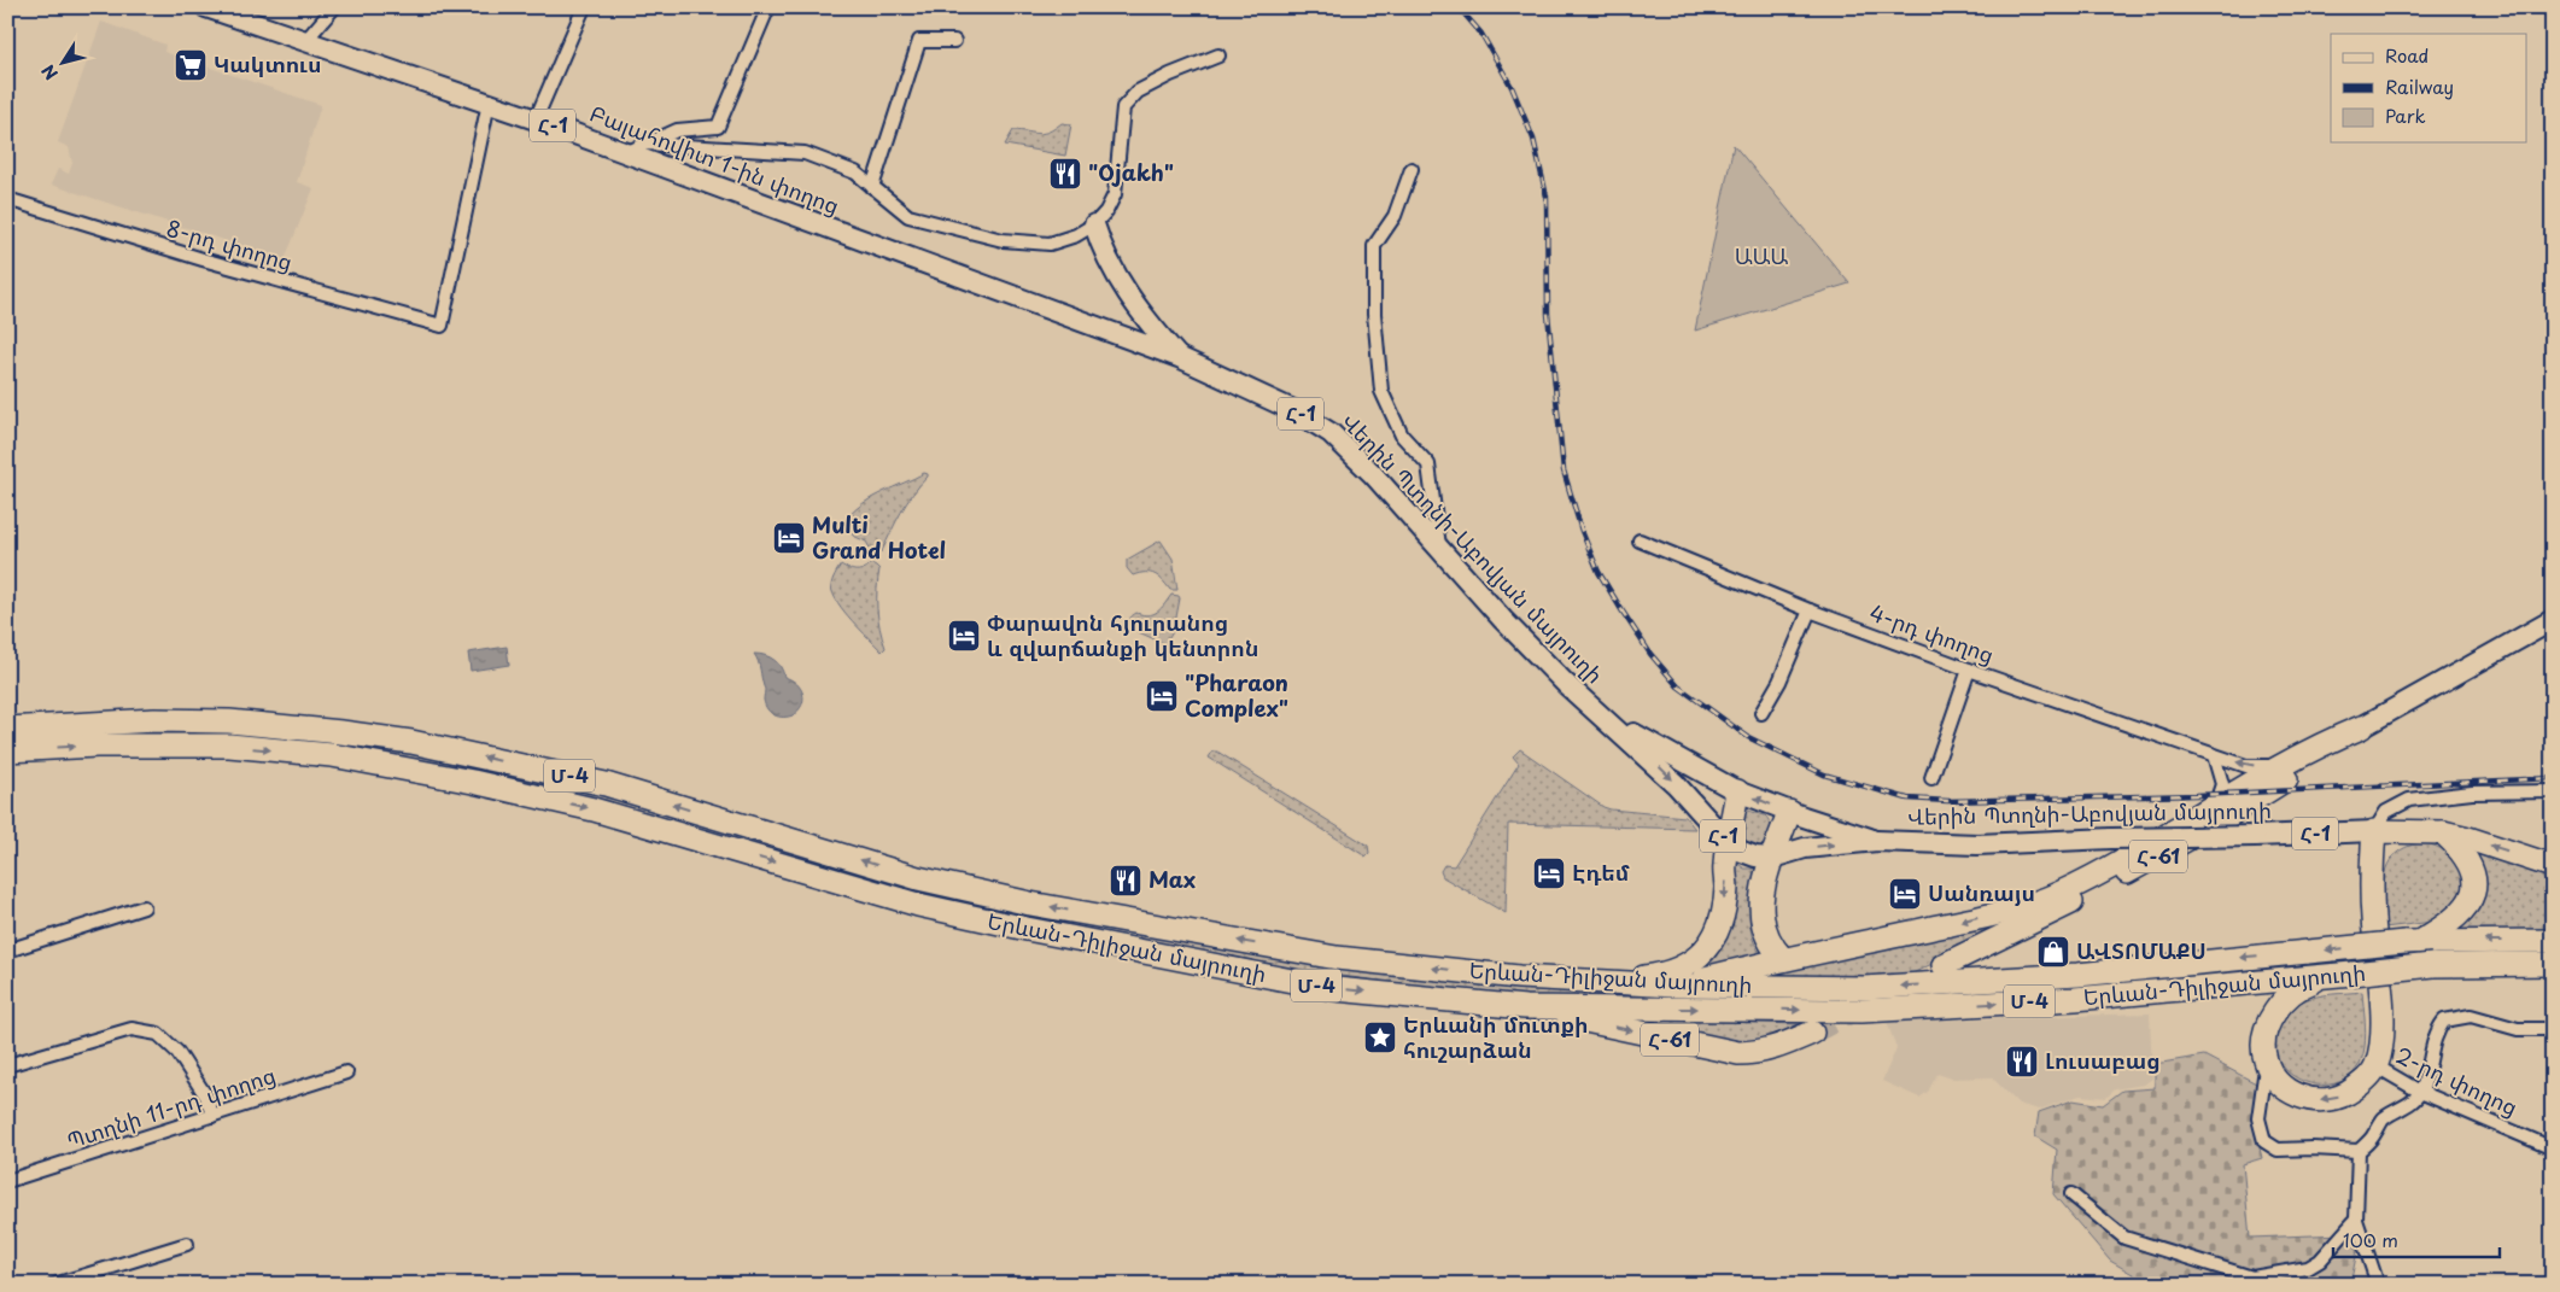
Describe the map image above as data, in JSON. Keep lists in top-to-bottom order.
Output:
{
  "streets": {
    "highway": [
      "Հ-1",
      "Մ-4",
      "Հ-61",
      "Երևան-Դիլիջան մայրուղի"
    ],
    "main road": ["Բալահովիտ 1-ին փողոց", "Վերին Պտղնի-Աբովյան մայրուղի"],
    "street": [
      "8-րդ փողոց",
      "4-րդ փողոց",
      "2-րդ փողոց",
      "Պտղնի 11-րդ փողոց"
    ]
  },
  "crossings": [
    ["Հ-1", "Վերին Պտղնի-Աբովյան մայրուղի"],
    ["Բալահովիտ 1-ին փողոց", "8-րդ փողոց"],
    ["Բալահովիտ 1-ին փողոց", "Վերին Պտղնի-Աբովյան մայրուղի"],
    ["4-րդ փողոց", "Հ-61"],
    ["Հ-61", "Երևան-Դիլիջան մայրուղի"]
  ],
  "parks": ["ԱԱԱ"],
  "places": {
    "supermarket": ["Կակտուս"],
    "restaurant": ["\"Ojakh\"", "Max", "Լուսաբաց"],
    "hotel": [
      "Multi Grand Hotel",
      "Փարավոն հյուրանոց և զվարճանքի կենտրոն",
      "\"Pharaon Complex\"",
      "Էդեմ",
      "Սանռայս"
    ],
    "shop": ["ԱՎՏՈՄԱՔՍ"],
    "place": ["Երևանի մուտքի հուշարձան"]
  },
  "legend": ["Road", "Railway", "Park"],
  "scale_bar": "100 m",
  "north": "bottom left"
}
